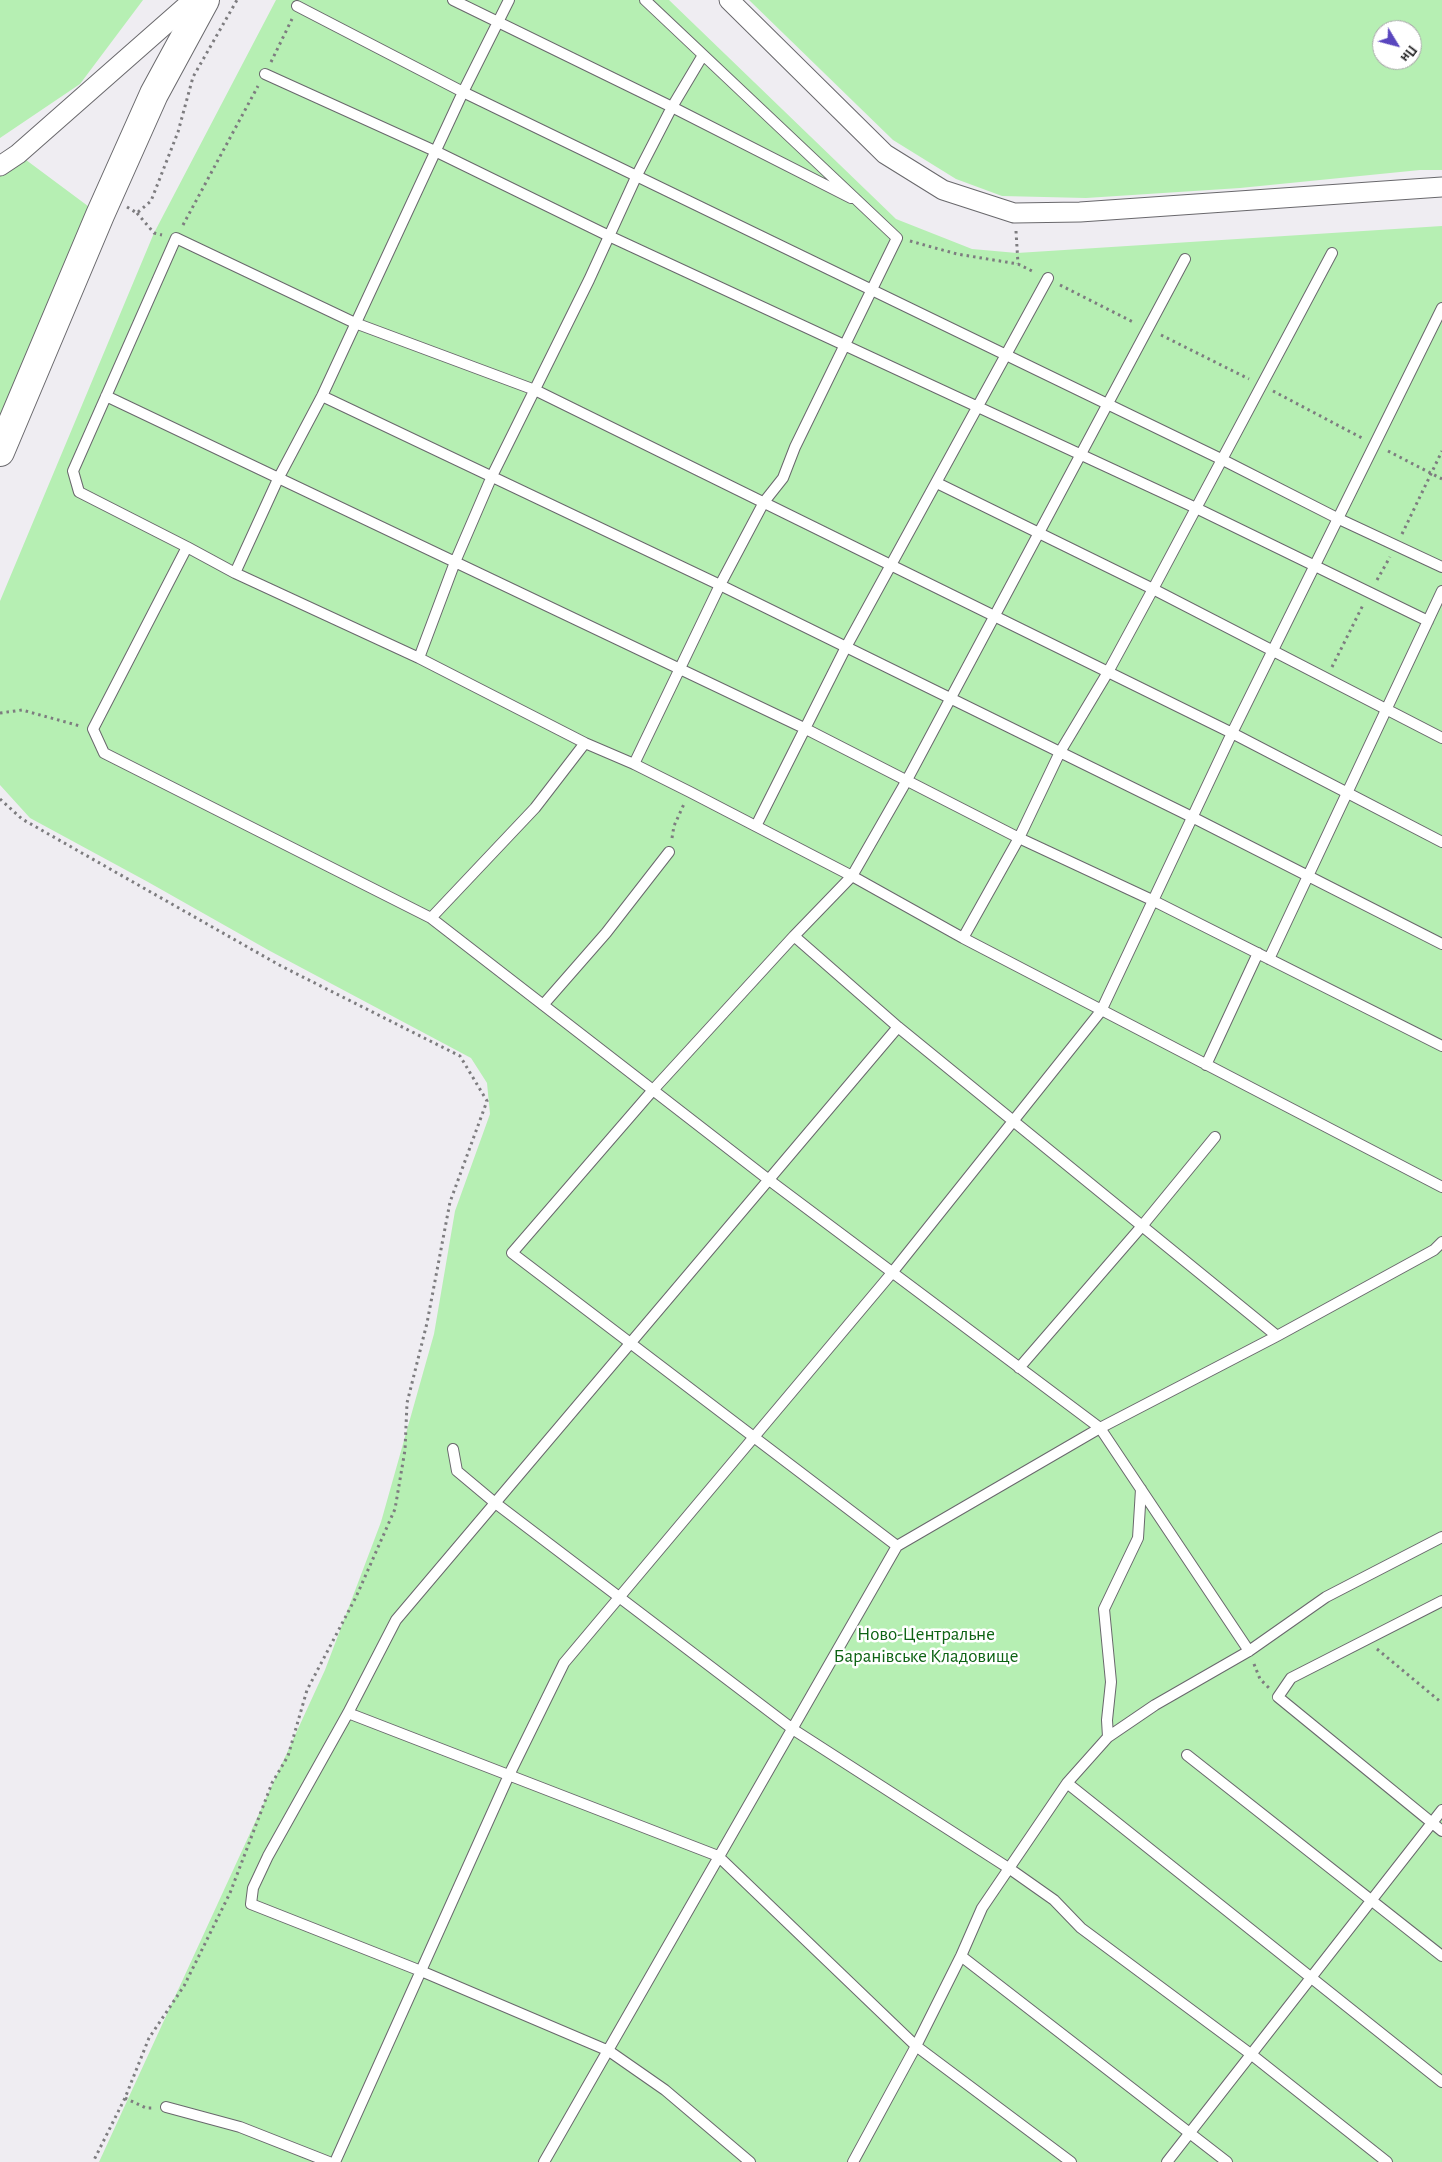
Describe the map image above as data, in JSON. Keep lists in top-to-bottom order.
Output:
{
  "parks": ["Ново-Центральне Баранівське Кладовище"],
  "north": "bottom right"
}
